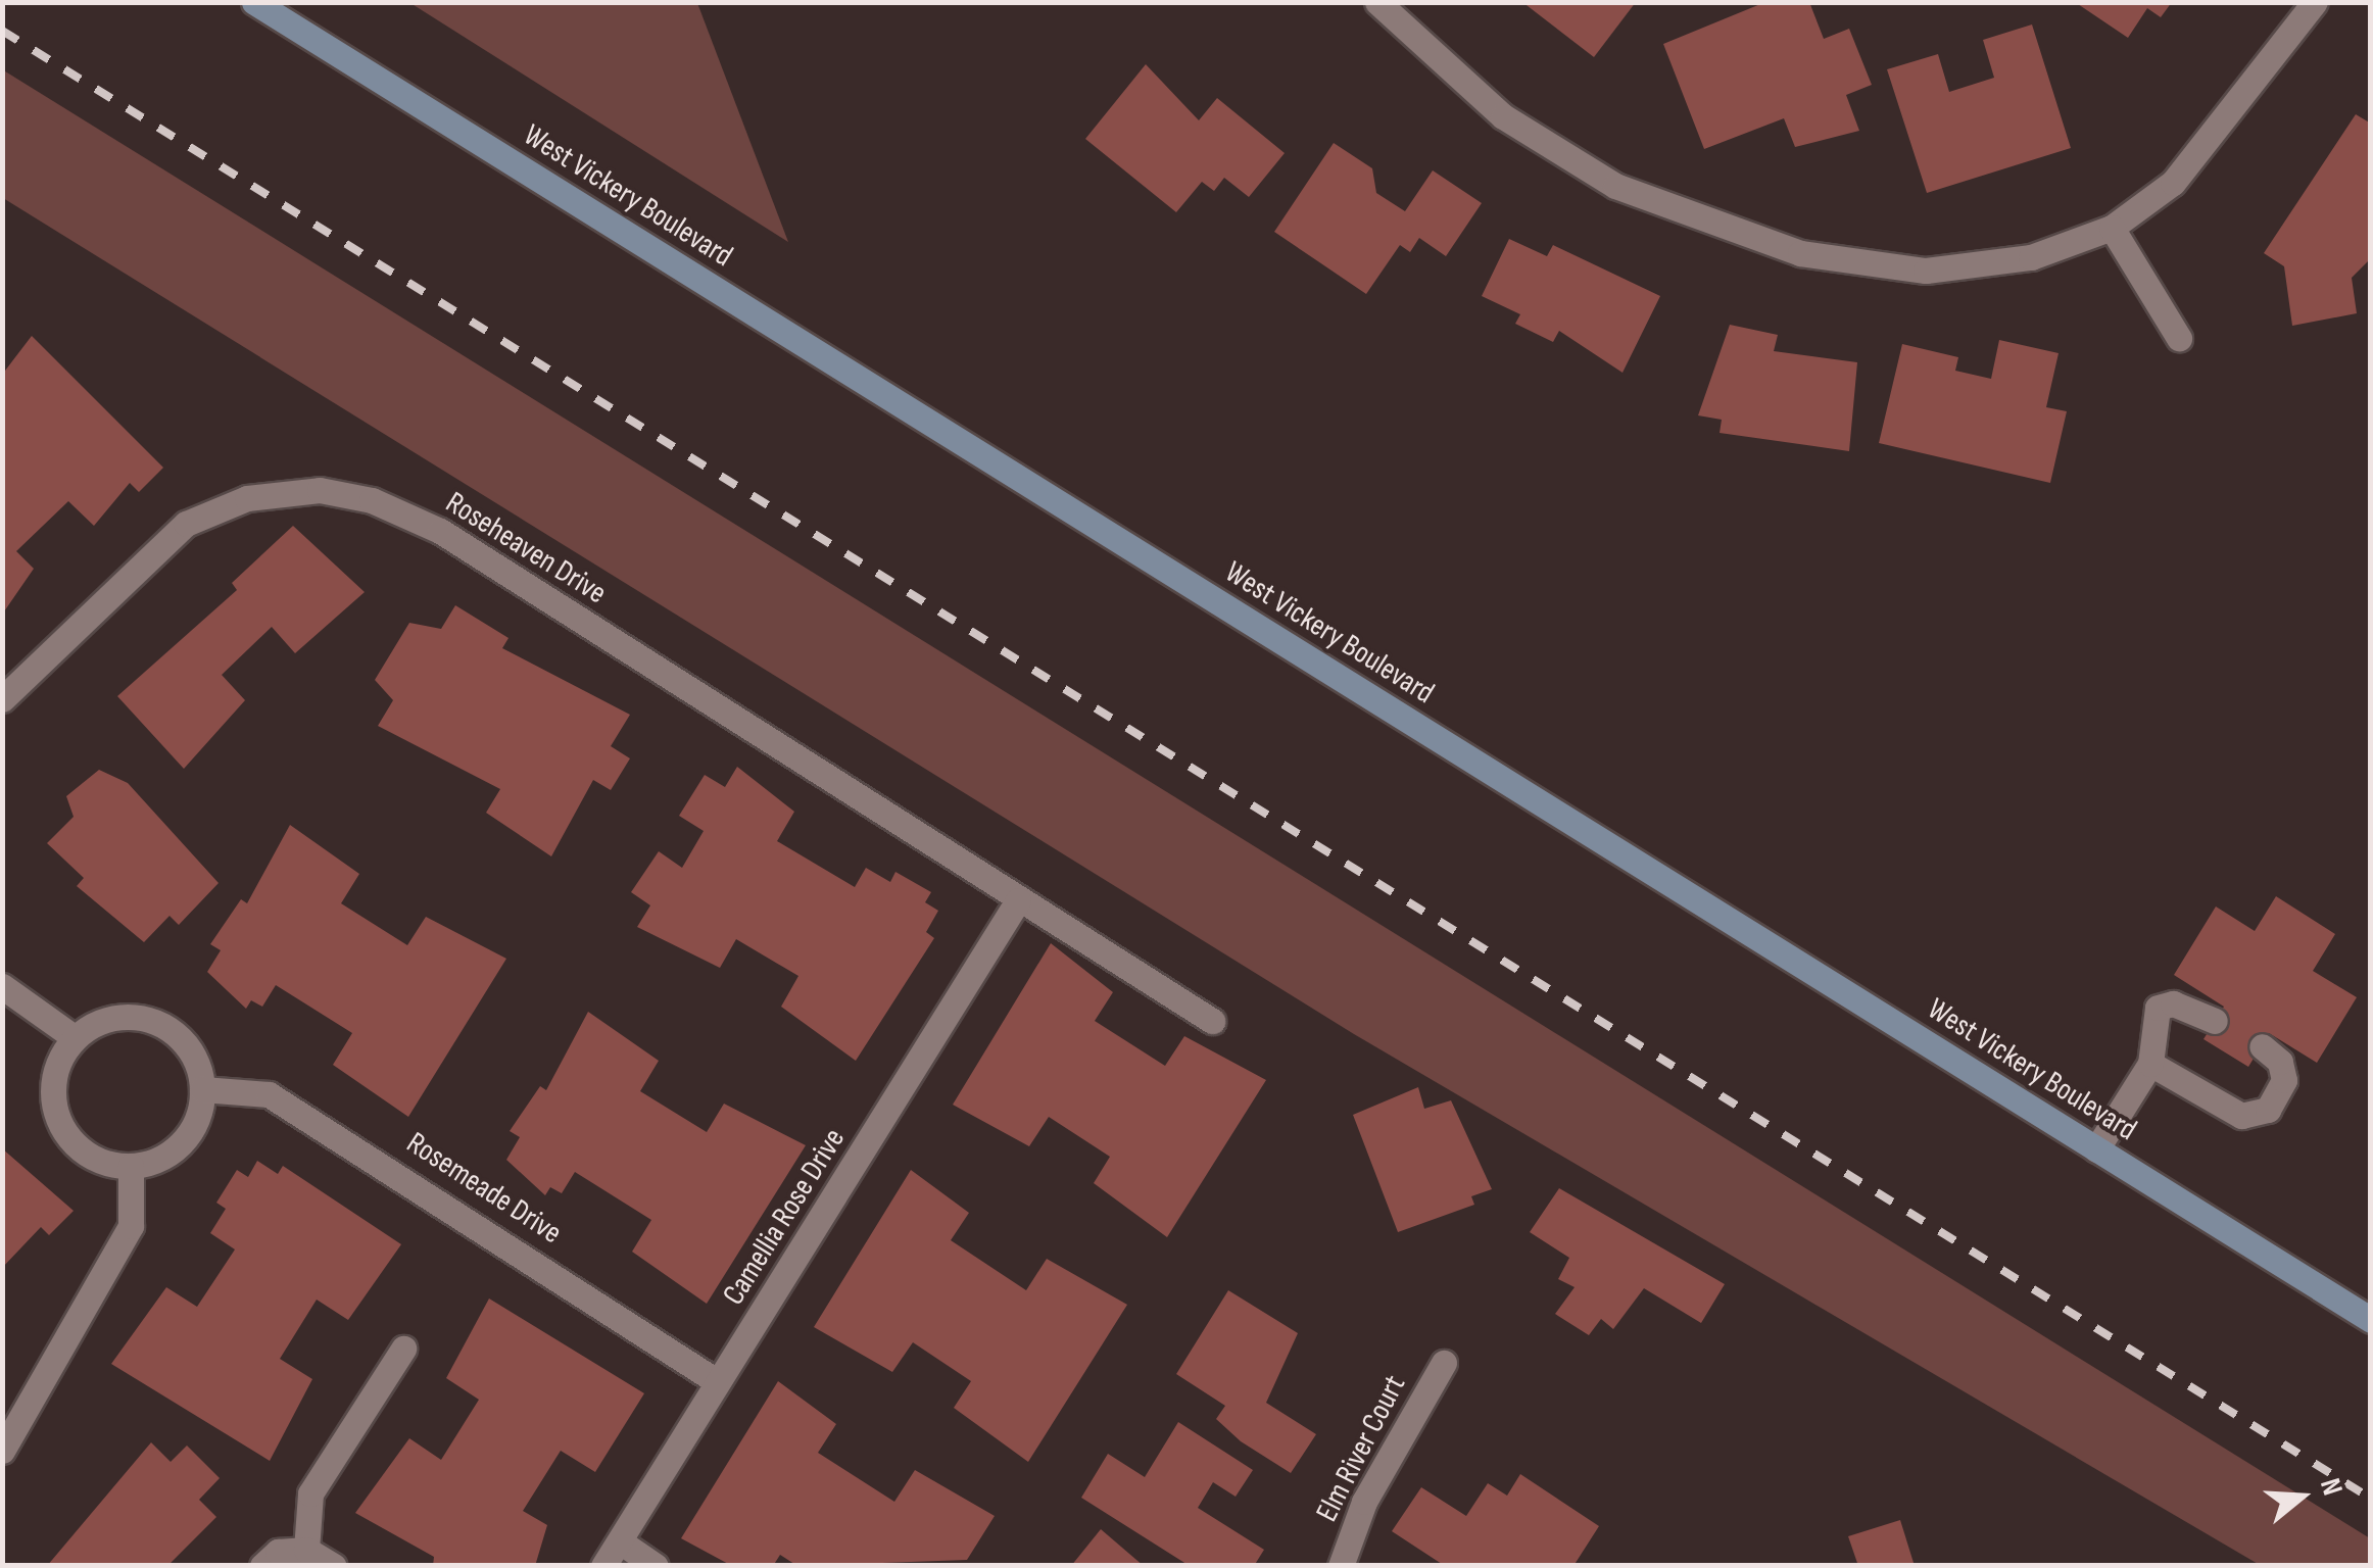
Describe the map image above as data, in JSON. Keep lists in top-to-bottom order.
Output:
{
  "streets": {
    "main road": ["West Vickery Boulevard"],
    "street": [
      "Roseheaven Drive",
      "Rosemeade Drive",
      "Camellia Rose Drive",
      "Elm River Court"
    ]
  },
  "crossings": [
    ["Roseheaven Drive", "Camellia Rose Drive"],
    ["Rosemeade Drive", "Camellia Rose Drive"]
  ],
  "north": "right"
}
